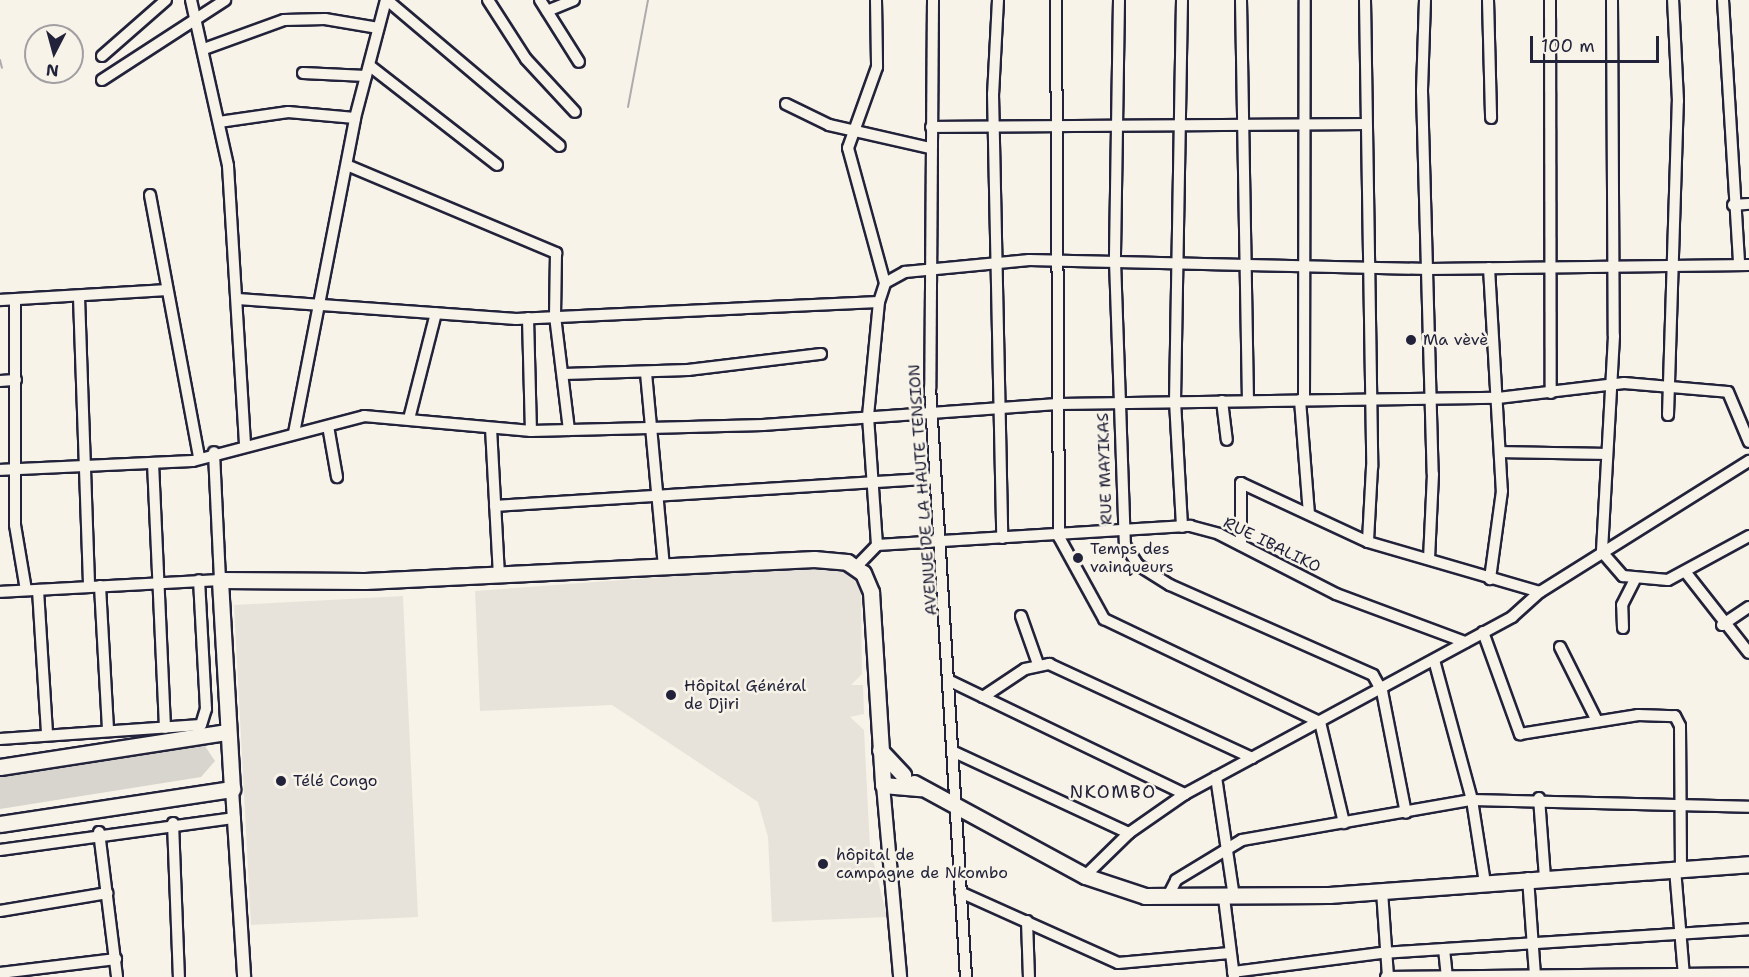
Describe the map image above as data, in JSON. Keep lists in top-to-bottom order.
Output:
{
  "streets": {
    "street": ["RUE MAYIKAS", "AVENUE DE LA HAUTE TENSION", "RUE IBALIKO"]
  },
  "crossings": [
    ["RUE MAYIKAS", "RUE IBALIKO"],
    ["AVENUE DE LA HAUTE TENSION", "RUE IBALIKO"]
  ],
  "districts": ["NKOMBO"],
  "places": [
    "Ma vèvè",
    "Temps des vainqueurs",
    "Hôpital Général de Djiri",
    "Télé Congo",
    "hôpital de campagne de Nkombo"
  ],
  "scale_bar": "100 m",
  "north": "bottom"
}
